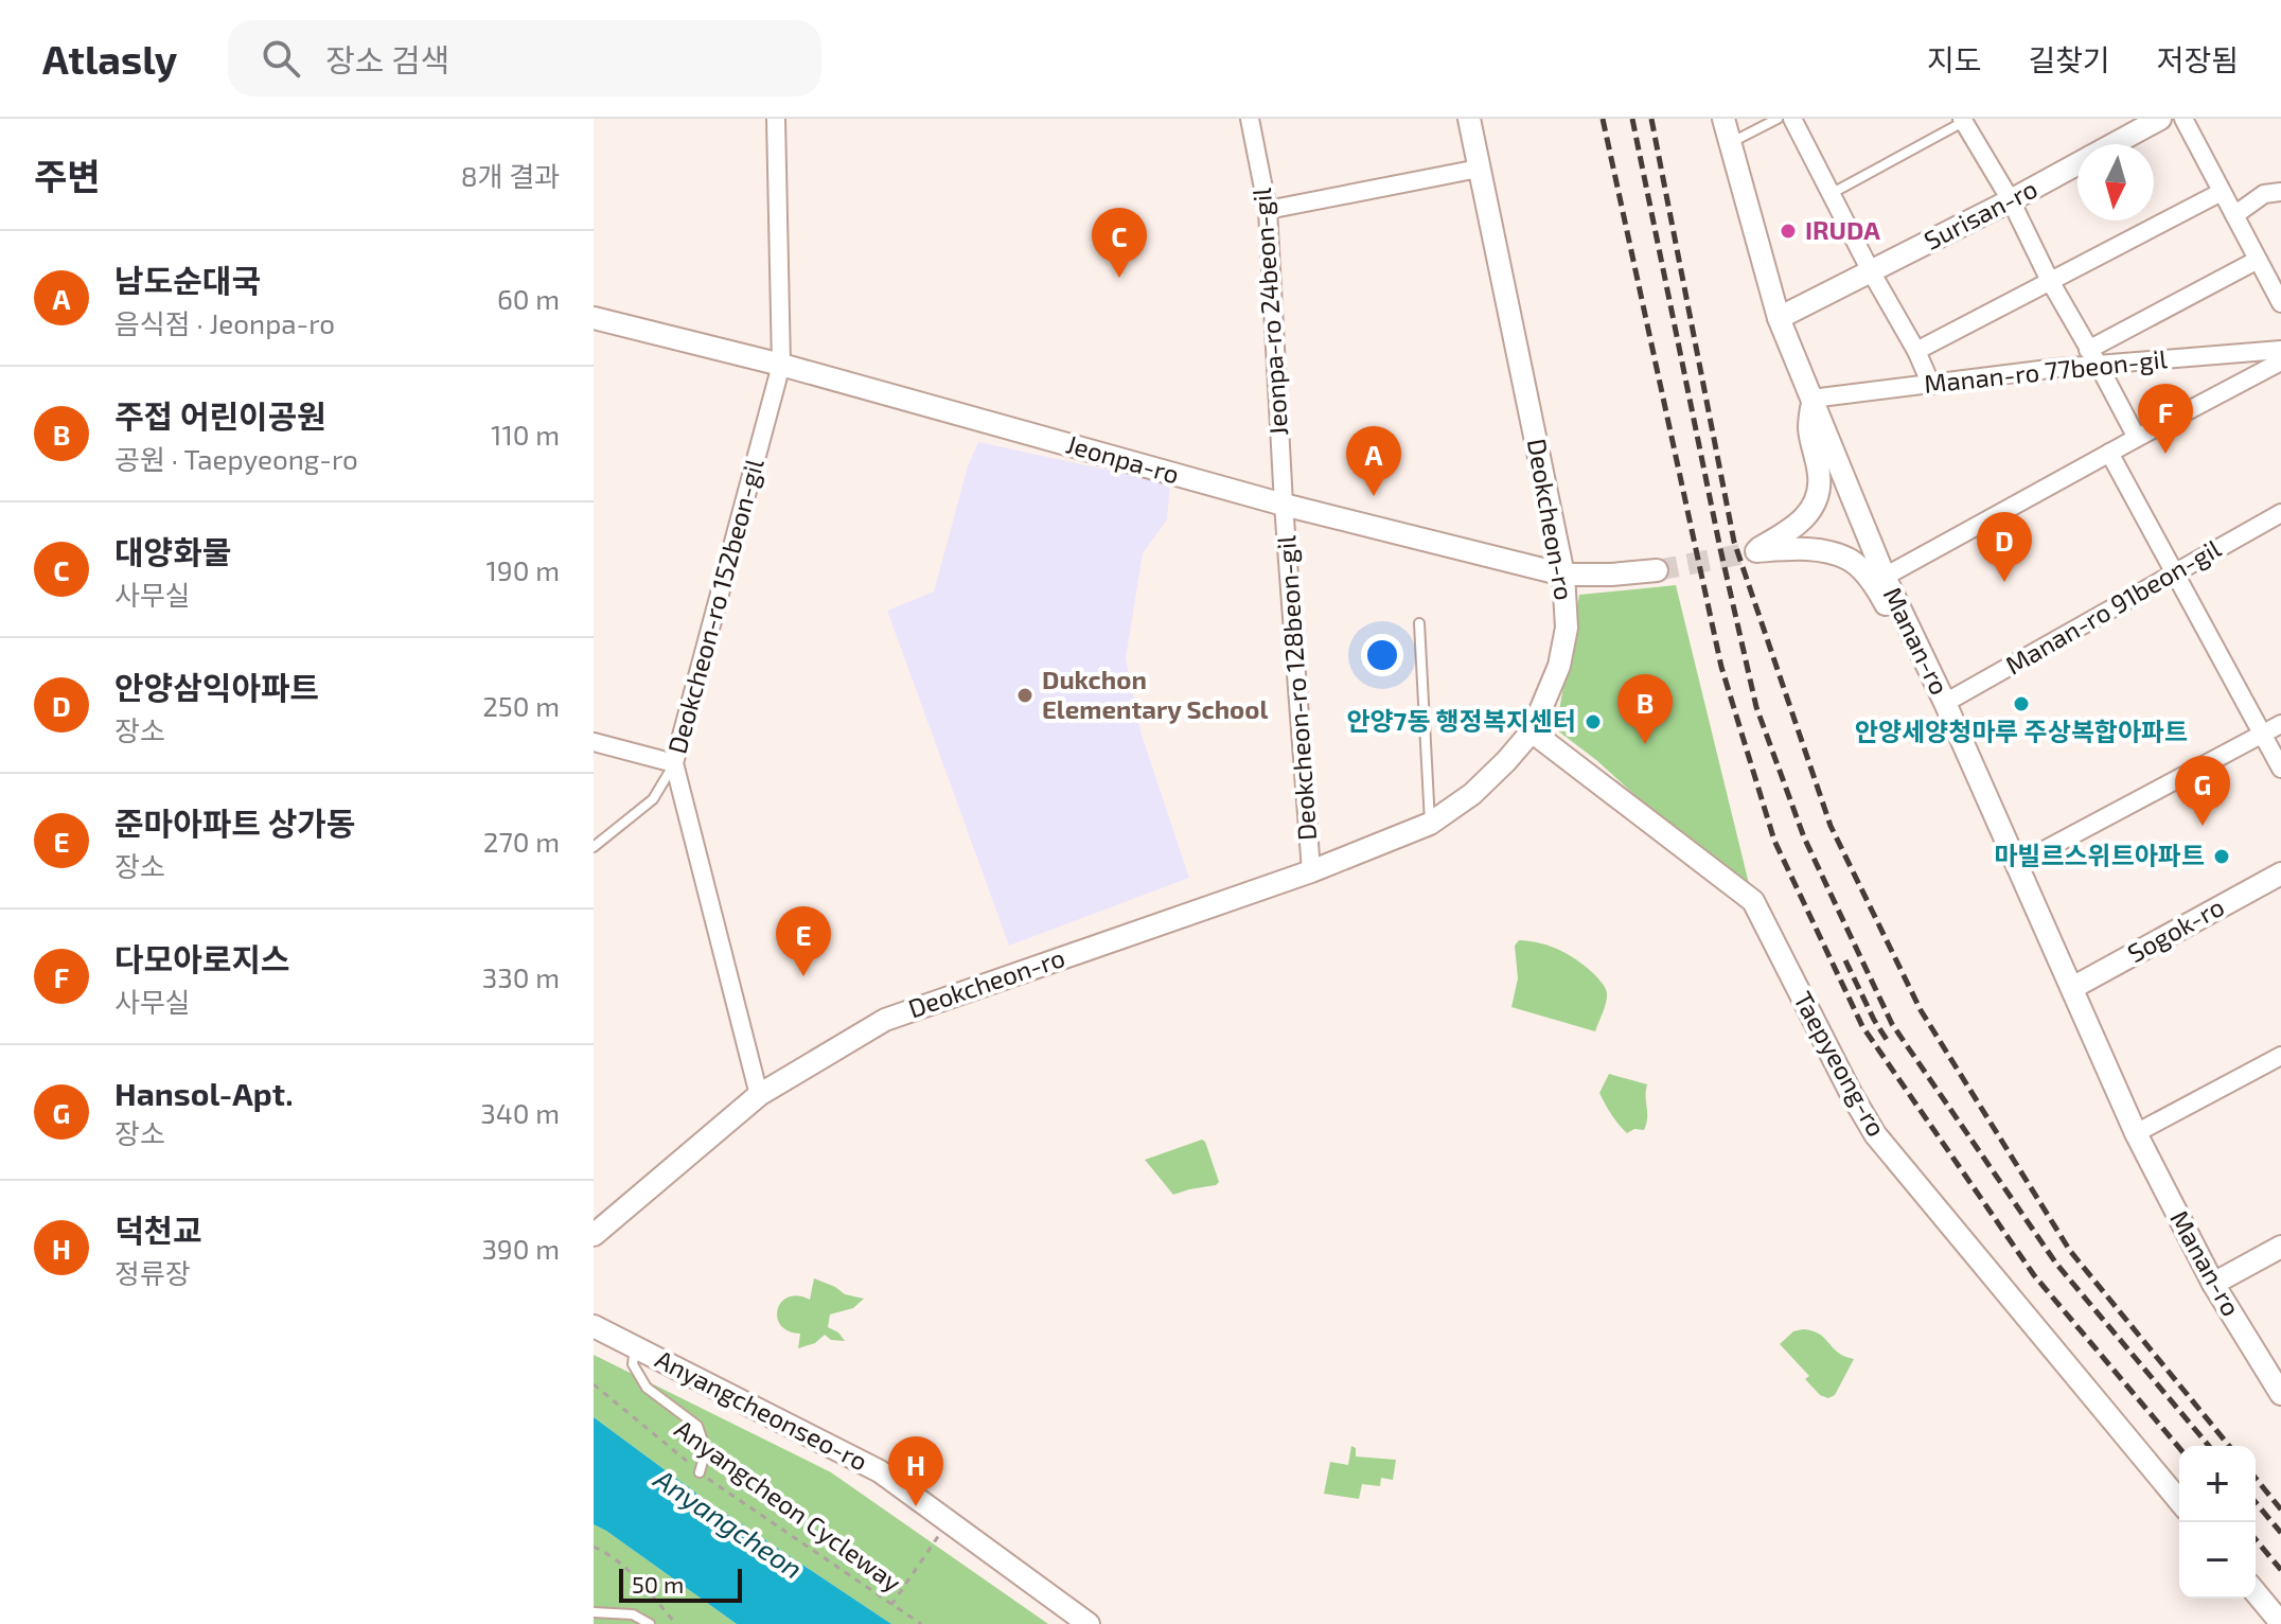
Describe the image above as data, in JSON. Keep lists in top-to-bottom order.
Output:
{
  "streets": {
    "street": [
      "Surisan-ro",
      "Jeonpa-ro 24beon-gil",
      "Manan-ro 77beon-gil",
      "Jeonpa-ro",
      "Deokcheon-ro",
      "Deokcheon-ro 152beon-gil",
      "Manan-ro 91beon-gil",
      "Manan-ro",
      "Deokcheon-ro 128beon-gil",
      "Sogok-ro",
      "Taepyeong-ro",
      "Anyangcheonseo-ro"
    ],
    "path": ["Anyangcheon Cycleway"]
  },
  "crossings": [
    ["Surisan-ro", "Manan-ro"],
    ["Jeonpa-ro 24beon-gil", "Jeonpa-ro"],
    ["Jeonpa-ro 24beon-gil", "Deokcheon-ro 128beon-gil"],
    ["Manan-ro 77beon-gil", "Manan-ro"],
    ["Jeonpa-ro", "Deokcheon-ro"],
    ["Jeonpa-ro", "Deokcheon-ro 152beon-gil"],
    ["Jeonpa-ro", "Deokcheon-ro 128beon-gil"],
    ["Deokcheon-ro", "Deokcheon-ro 152beon-gil"],
    ["Deokcheon-ro", "Deokcheon-ro 128beon-gil"],
    ["Deokcheon-ro", "Taepyeong-ro"],
    ["Manan-ro 91beon-gil", "Manan-ro"],
    ["Manan-ro", "Sogok-ro"]
  ],
  "water": ["Anyangcheon"],
  "places": [
    "IRUDA",
    "Dukchon Elementary School",
    "안양세양청마루 주상복합아파트",
    "안양7동 행정복지센터",
    "마빌르스위트아파트"
  ],
  "scale_bar": "50 m",
  "north": "bottom",
  "page": {
    "header": "Atlasly",
    "search": "장소 검색",
    "nav": ["지도", "길찾기", "저장됨"],
    "heading": ["주변", "8개 결과"],
    "pins": [
      "C",
      "F",
      "A",
      "D",
      "B",
      "G",
      "E",
      "H"
    ],
    "list": [
      {
        "mark": "A",
        "name": "남도순대국",
        "note": "음식점 · Jeonpa-ro",
        "value": "60 m"
      },
      {
        "mark": "B",
        "name": "주접 어린이공원",
        "note": "공원 · Taepyeong-ro",
        "value": "110 m"
      },
      {
        "mark": "C",
        "name": "대양화물",
        "note": "사무실",
        "value": "190 m"
      },
      {
        "mark": "D",
        "name": "안양삼익아파트",
        "note": "장소",
        "value": "250 m"
      },
      {
        "mark": "E",
        "name": "준마아파트 상가동",
        "note": "장소",
        "value": "270 m"
      },
      {
        "mark": "F",
        "name": "다모아로지스",
        "note": "사무실",
        "value": "330 m"
      },
      {
        "mark": "G",
        "name": "Hansol-Apt.",
        "note": "장소",
        "value": "340 m"
      },
      {
        "mark": "H",
        "name": "덕천교",
        "note": "정류장",
        "value": "390 m"
      }
    ],
    "map_buttons": ["+", "−"],
    "scale": "50 m"
  }
}
